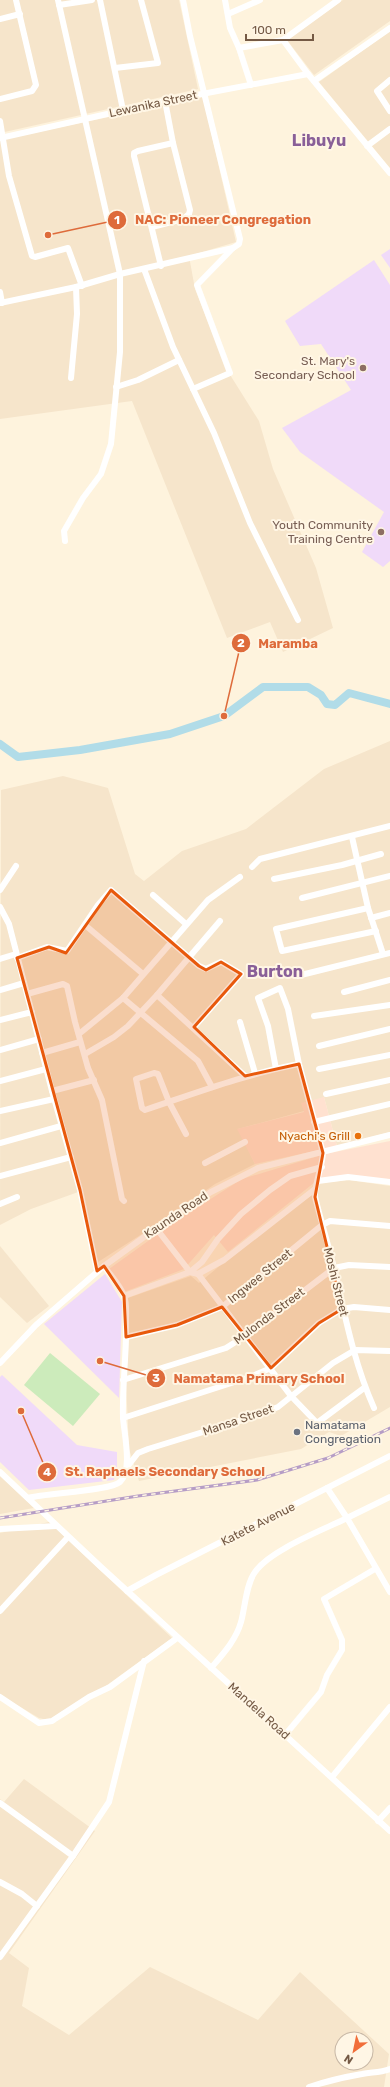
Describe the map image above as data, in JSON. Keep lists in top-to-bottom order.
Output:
{
  "streets": {
    "street": [
      "Lewanika Street",
      "Kaunda Road",
      "Ingwee Street",
      "Moshi Street",
      "Mulonda Street",
      "Mansa Street",
      "Katete Avenue",
      "Mandela Road"
    ]
  },
  "crossings": [
    ["Ingwee Street", "Moshi Street"],
    ["Moshi Street", "Mulonda Street"],
    ["Moshi Street", "Mansa Street"],
    ["Mansa Street", "Mandela Road"],
    ["Katete Avenue", "Mandela Road"]
  ],
  "districts": ["Libuyu", "Burton"],
  "places": [
    "NAC: Pioneer Congregation",
    "St. Mary's Secondary School",
    "Youth Community Training Centre",
    "Maramba",
    "Nyachi's Grill",
    "Namatama Primary School",
    "St. Raphaels Secondary School",
    "Namatama Congregation"
  ],
  "scale_bar": "100 m",
  "north": "bottom left"
}
